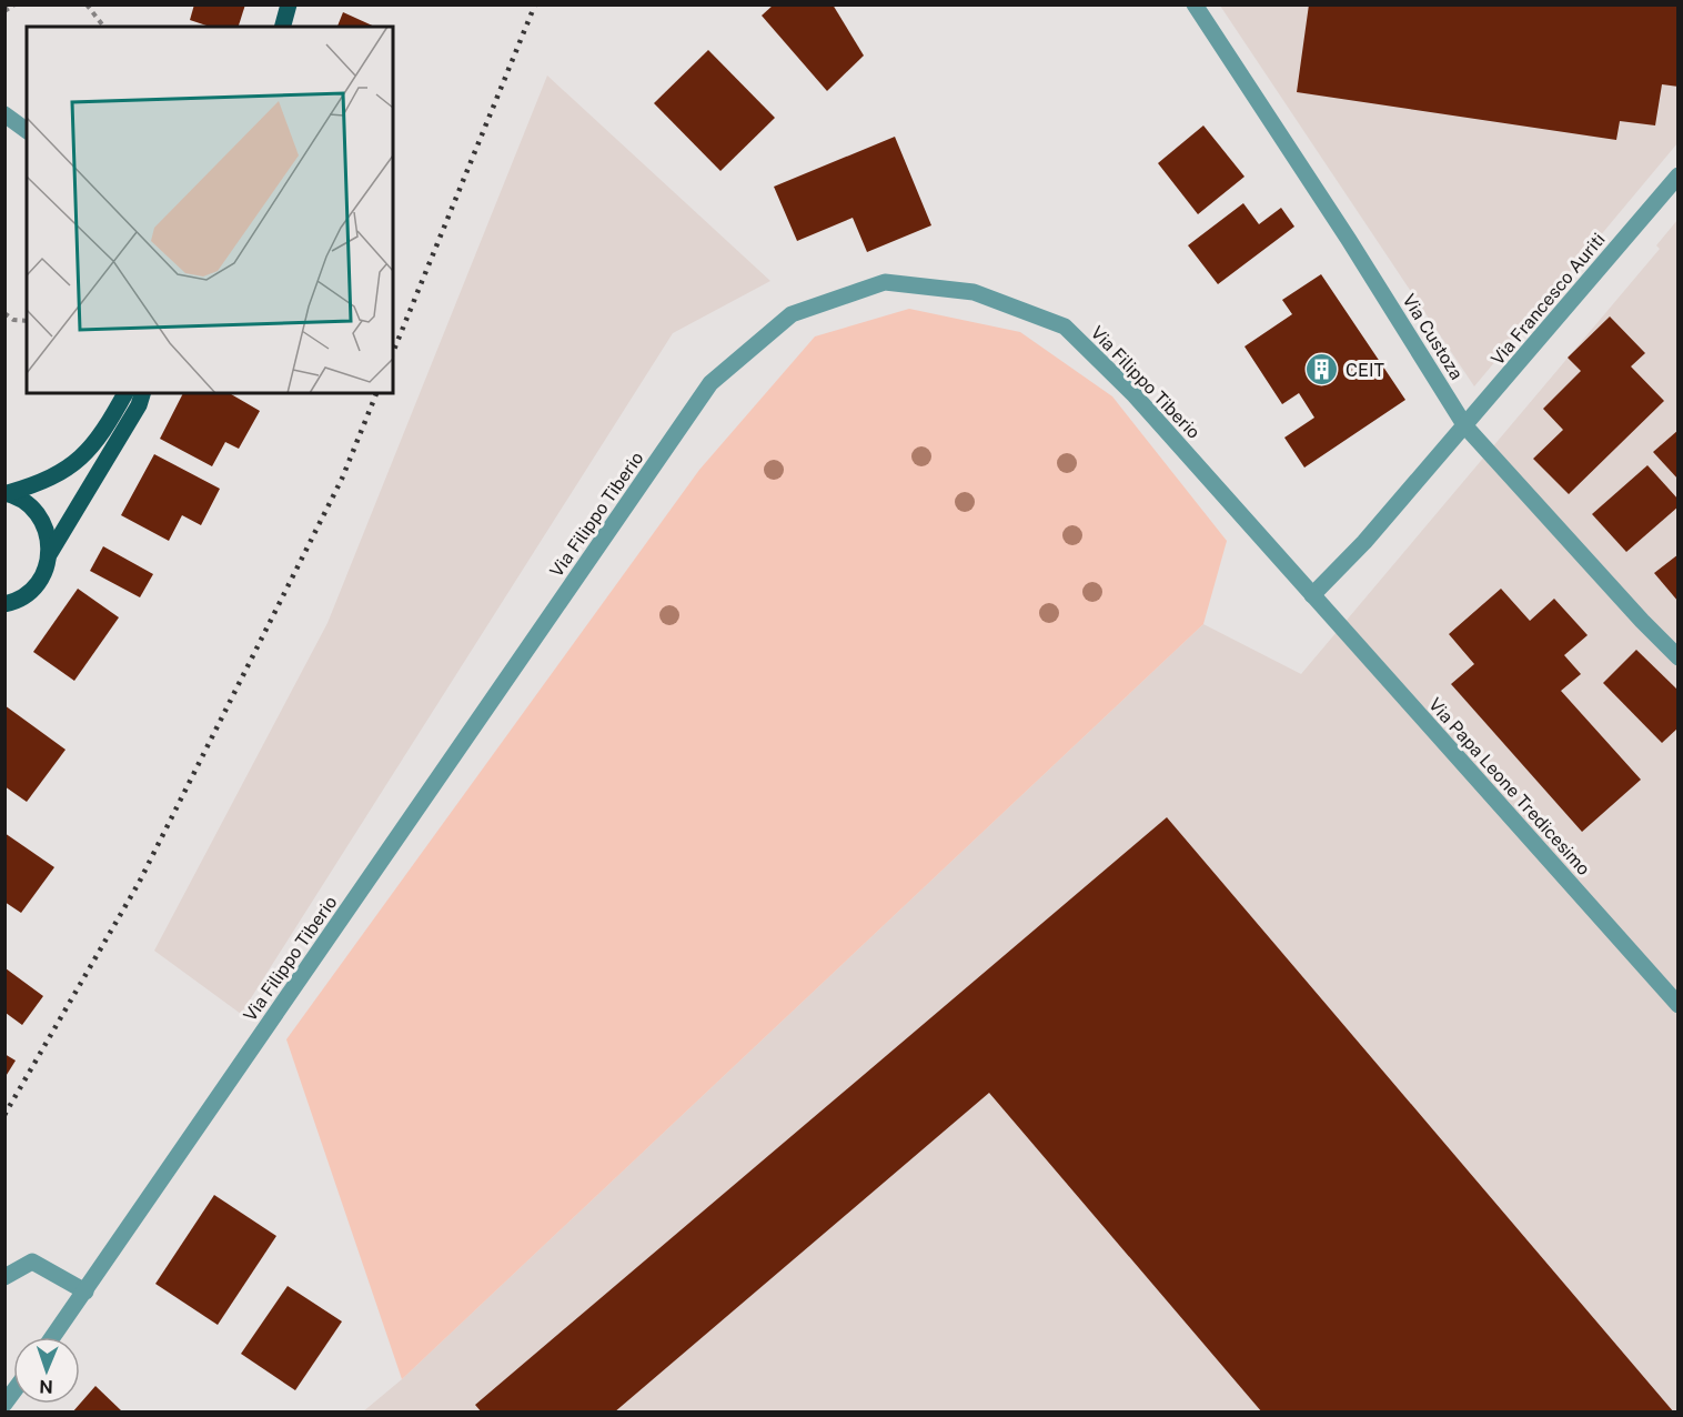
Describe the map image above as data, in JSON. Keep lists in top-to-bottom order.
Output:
{
  "streets": {
    "street": [
      "Via Francesco Auriti",
      "Via Custoza",
      "Via Filippo Tiberio",
      "Via Papa Leone Tredicesimo"
    ]
  },
  "crossings": [
    ["Via Francesco Auriti", "Via Custoza"],
    ["Via Francesco Auriti", "Via Filippo Tiberio"],
    ["Via Francesco Auriti", "Via Papa Leone Tredicesimo"],
    ["Via Filippo Tiberio", "Via Papa Leone Tredicesimo"]
  ],
  "places": {
    "building": ["CEIT"]
  },
  "north": "bottom"
}
